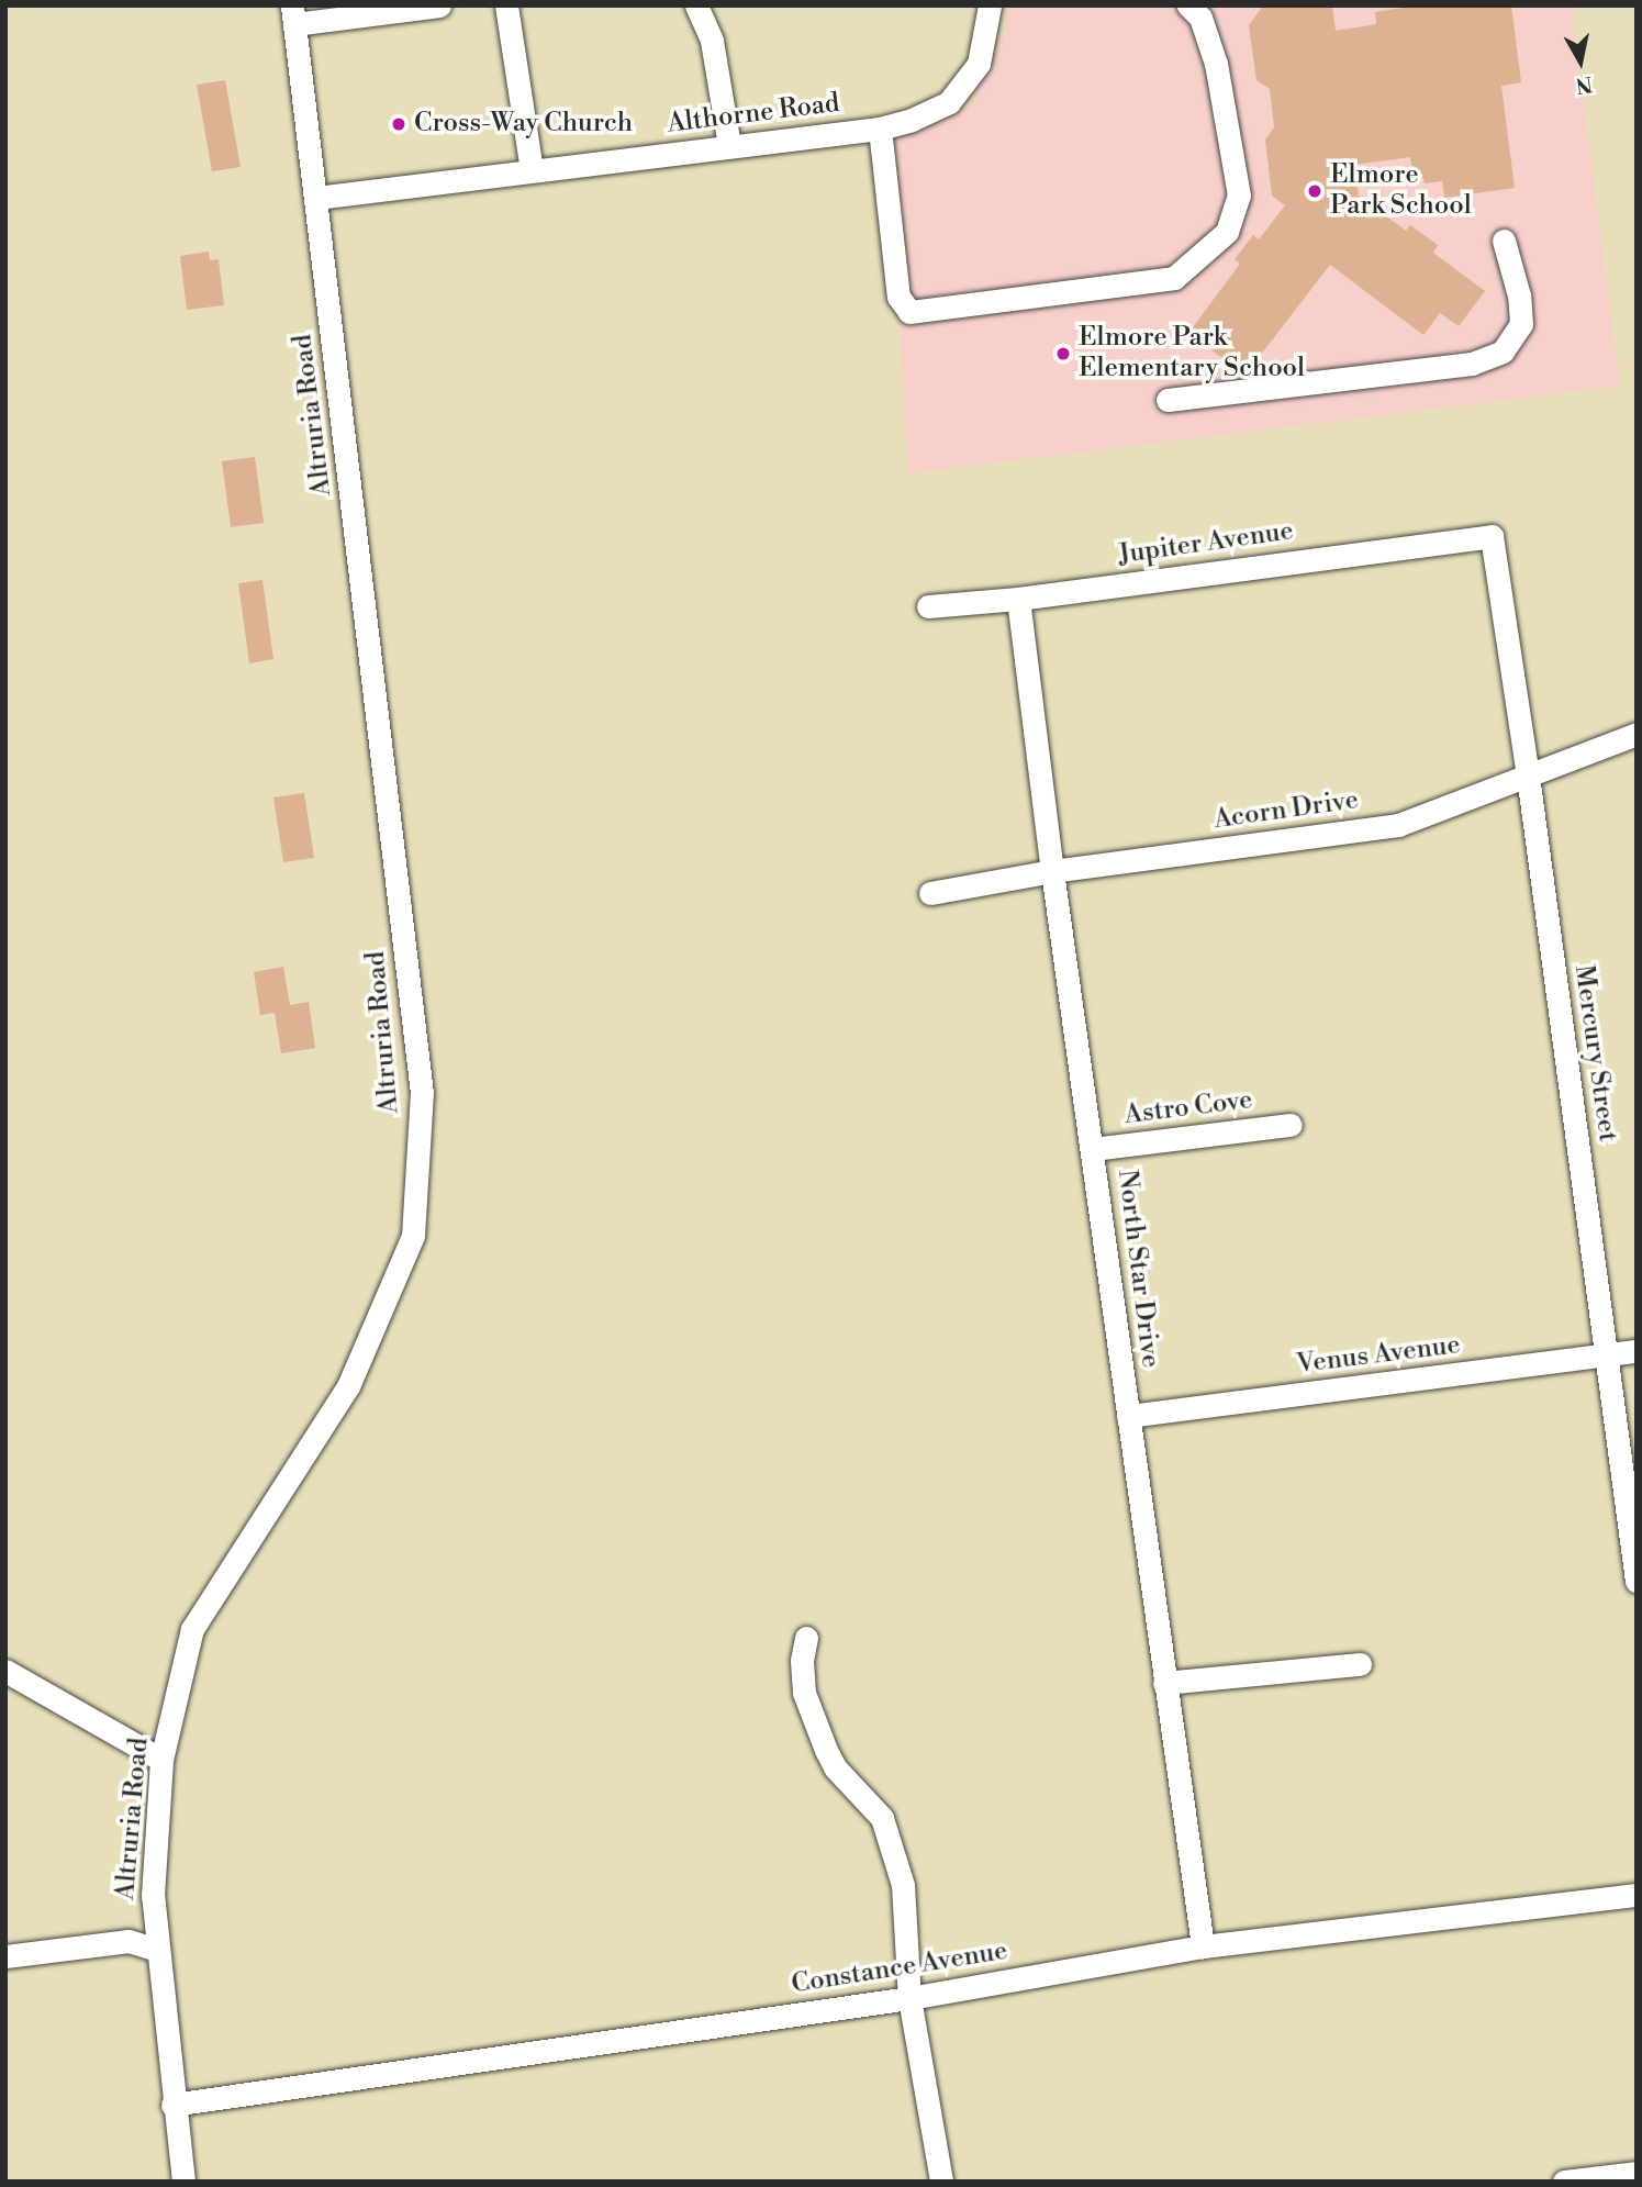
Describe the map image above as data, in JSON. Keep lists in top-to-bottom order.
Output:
{
  "streets": {
    "street": [
      "Althorne Road",
      "Altruria Road",
      "Jupiter Avenue",
      "Acorn Drive",
      "Mercury Street",
      "Astro Cove",
      "North Star Drive",
      "Venus Avenue",
      "Constance Avenue"
    ]
  },
  "crossings": [
    ["Althorne Road", "Altruria Road"],
    ["Altruria Road", "Constance Avenue"],
    ["Jupiter Avenue", "Mercury Street"],
    ["Jupiter Avenue", "North Star Drive"],
    ["Acorn Drive", "Mercury Street"],
    ["Acorn Drive", "North Star Drive"],
    ["Mercury Street", "Venus Avenue"],
    ["Astro Cove", "North Star Drive"],
    ["North Star Drive", "Venus Avenue"],
    ["North Star Drive", "Constance Avenue"]
  ],
  "places": ["Cross-Way Church", "Elmore Park School", "Elmore Park Elementary School"],
  "north": "bottom"
}
